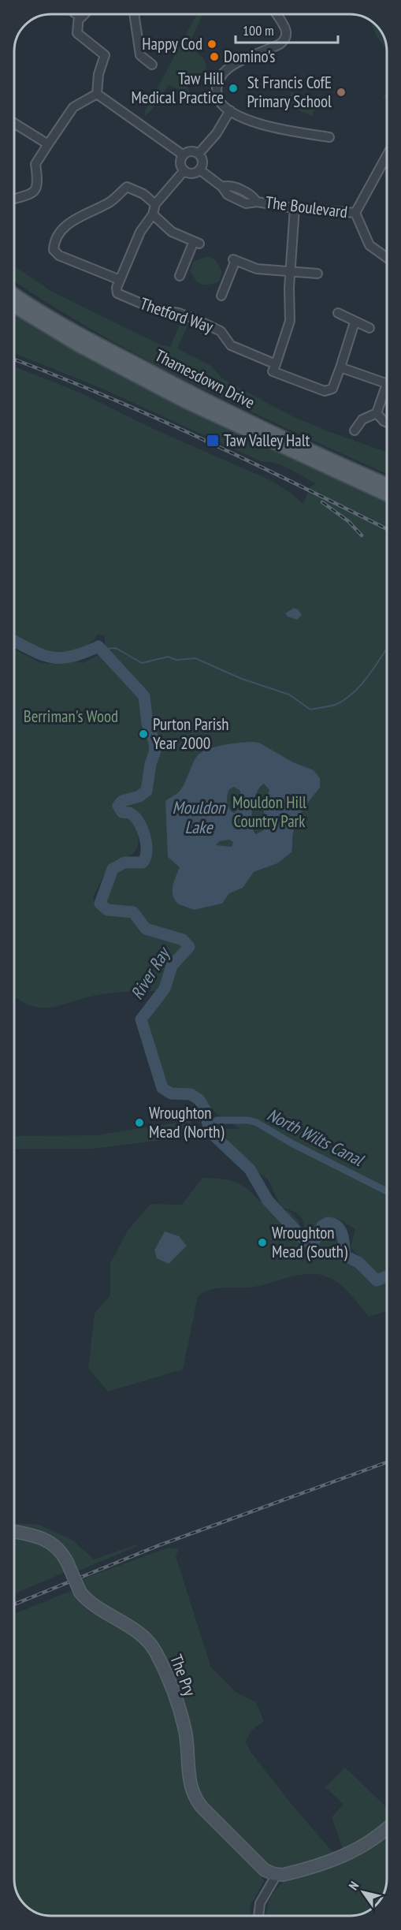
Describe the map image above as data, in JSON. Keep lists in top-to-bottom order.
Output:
{
  "streets": {
    "main road": ["Thamesdown Drive", "The Pry"],
    "street": ["The Boulevard", "Thetford Way"]
  },
  "water": ["Mouldon Lake", "River Ray", "North Wilts Canal"],
  "parks": ["Berriman's Wood", "Mouldon Hill Country Park"],
  "places": {
    "other": [
      "Happy Cod",
      "Domino's",
      "Taw Hill Medical Practice",
      "St Francis CofE Primary School",
      "Purton Parish Year 2000",
      "Wroughton Mead (North)",
      "Wroughton Mead (South)"
    ],
    "transit": ["Taw Valley Halt"]
  },
  "scale_bar": "100 m",
  "north": "top left"
}
